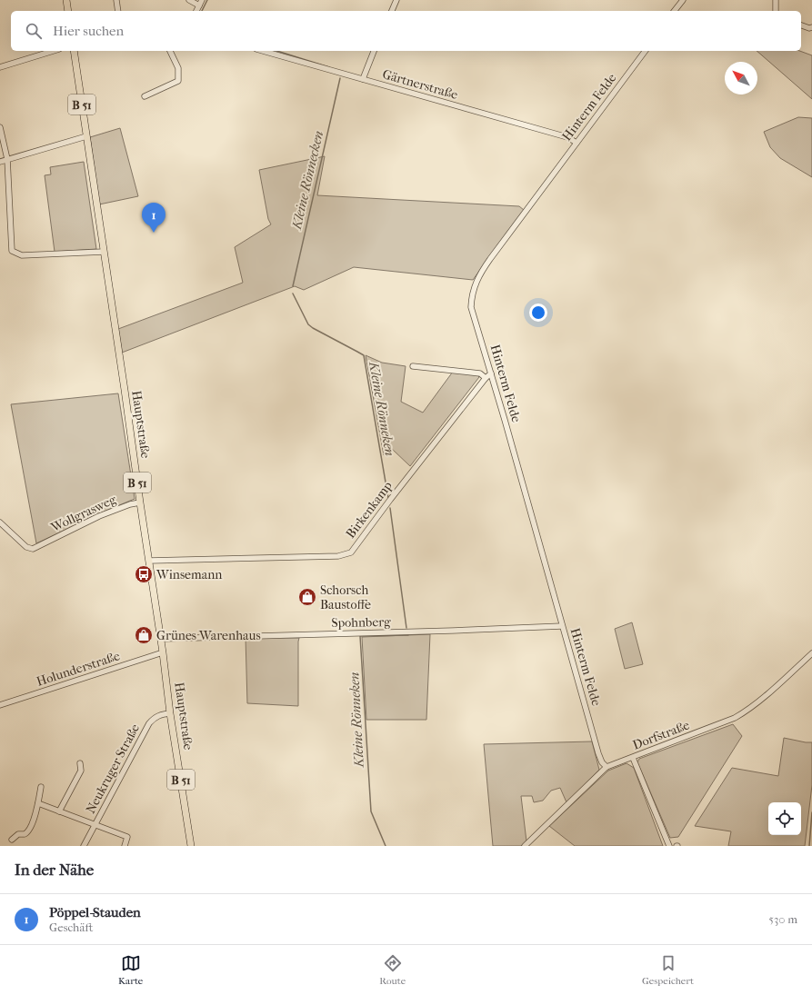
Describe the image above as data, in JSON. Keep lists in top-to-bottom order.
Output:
{
  "streets": {
    "main road": ["B 51", "Hauptstraße"],
    "street": [
      "Gärtnerstraße",
      "Hinterm Felde",
      "Birkenkamp",
      "Wollgrasweg",
      "Spohnberg",
      "Holunderstraße",
      "Dorfstraße",
      "Neukruger Straße"
    ]
  },
  "crossings": [
    ["Gärtnerstraße", "Hinterm Felde"],
    ["Hinterm Felde", "Birkenkamp"],
    ["Hinterm Felde", "Spohnberg"],
    ["Hinterm Felde", "Dorfstraße"],
    ["Hauptstraße", "Birkenkamp"],
    ["Hauptstraße", "Wollgrasweg"],
    ["Hauptstraße", "Spohnberg"],
    ["Hauptstraße", "Holunderstraße"],
    ["Hauptstraße", "Neukruger Straße"]
  ],
  "water": ["Kleine Rönnecken", "Kleine Rönneken"],
  "places": {
    "bus stop": ["Winsemann"],
    "shop": ["Schorsch Baustoffe", "Grünes Warenhaus"]
  },
  "north": "top left",
  "page": {
    "search": "Hier suchen",
    "pins": "1",
    "heading": "In der Nähe",
    "list": [
      {
        "mark": "1",
        "name": "Pöppel-Stauden",
        "note": "Geschäft",
        "value": "530 m"
      }
    ],
    "nav": ["Karte", "Route", "Gespeichert"]
  }
}
